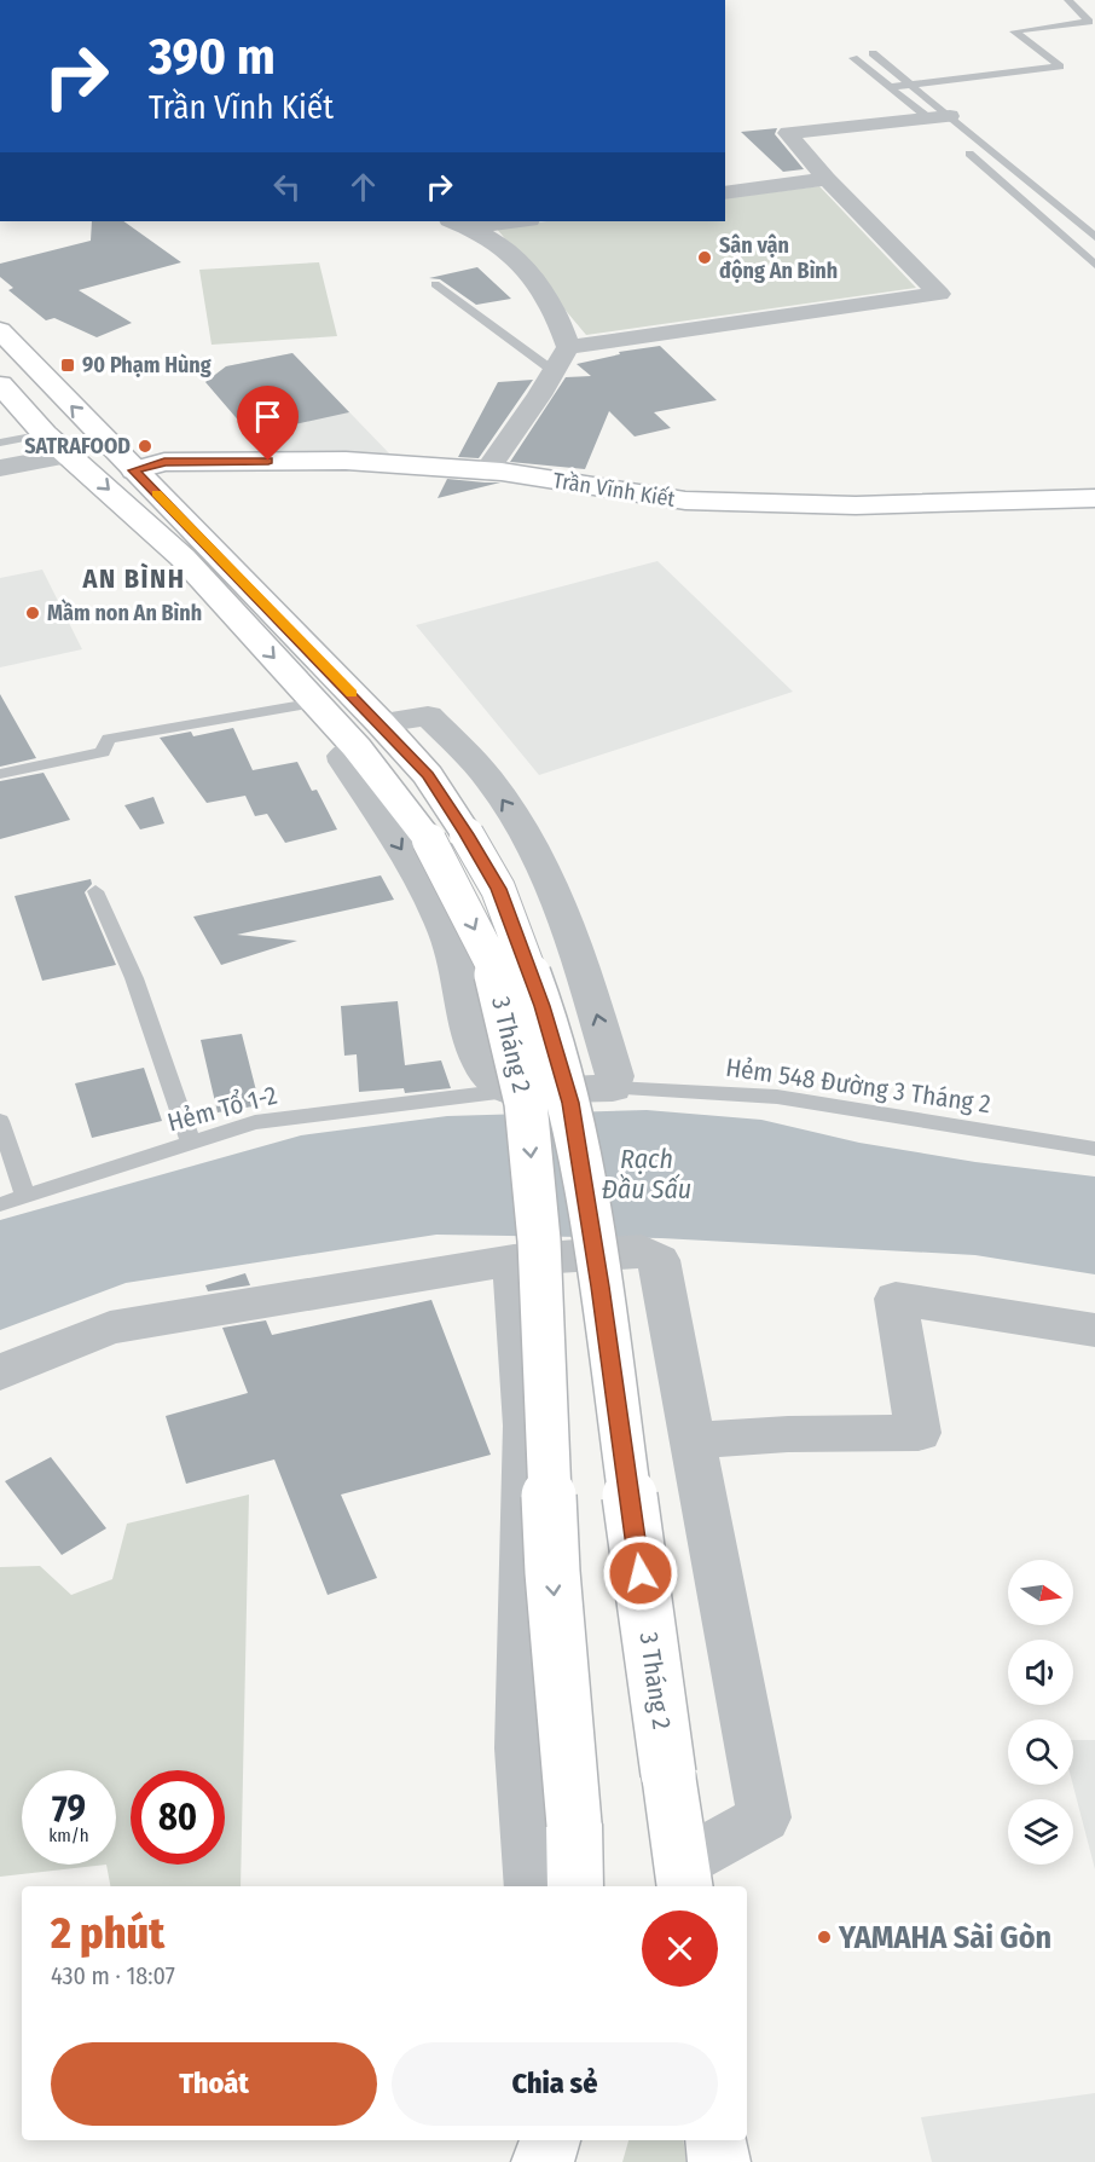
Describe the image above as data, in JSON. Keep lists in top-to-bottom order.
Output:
{
  "streets": {
    "main road": ["Trần Vĩnh Kiết", "3 Tháng 2"],
    "lane": ["Hẻm 548 Đường 3 Tháng 2", "Hẻm Tổ 1-2"]
  },
  "crossings": [
    ["Trần Vĩnh Kiết", "3 Tháng 2"]
  ],
  "districts": ["AN BÌNH"],
  "water": ["Rạch Đầu Sấu"],
  "places": {
    "other": [
      "Sân vận động An Bình",
      "SATRAFOOD",
      "Mầm non An Bình",
      "YAMAHA Sài Gòn"
    ],
    "transit": ["90 Phạm Hùng"]
  },
  "north": "right",
  "page": {
    "turn": ["390 m", "Trần Vĩnh Kiết"],
    "speed": "79 km/h",
    "limit": "80",
    "heading": ["2 phút", "430 m · 18:07"],
    "buttons": ["Thoát", "Chia sẻ"]
  }
}
